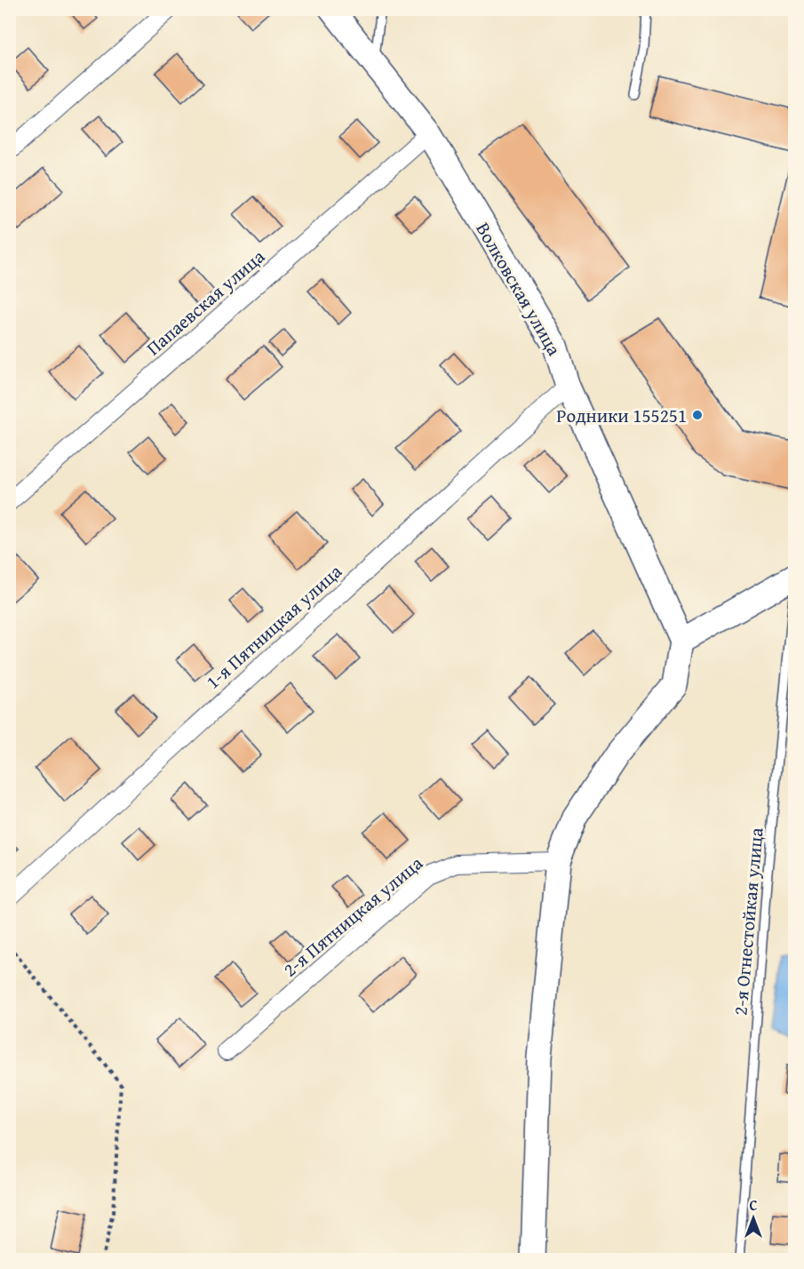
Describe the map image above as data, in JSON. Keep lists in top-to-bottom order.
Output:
{
  "streets": {
    "main road": ["Волковская улица"],
    "street": ["Папаевская улица", "1-я Пятницкая улица", "2-я Пятницкая улица"],
    "lane": ["2-я Огнестойкая улица"]
  },
  "crossings": [
    ["Волковская улица", "Папаевская улица"],
    ["Волковская улица", "1-я Пятницкая улица"]
  ],
  "places": ["Родники 155251"],
  "north": "top"
}
